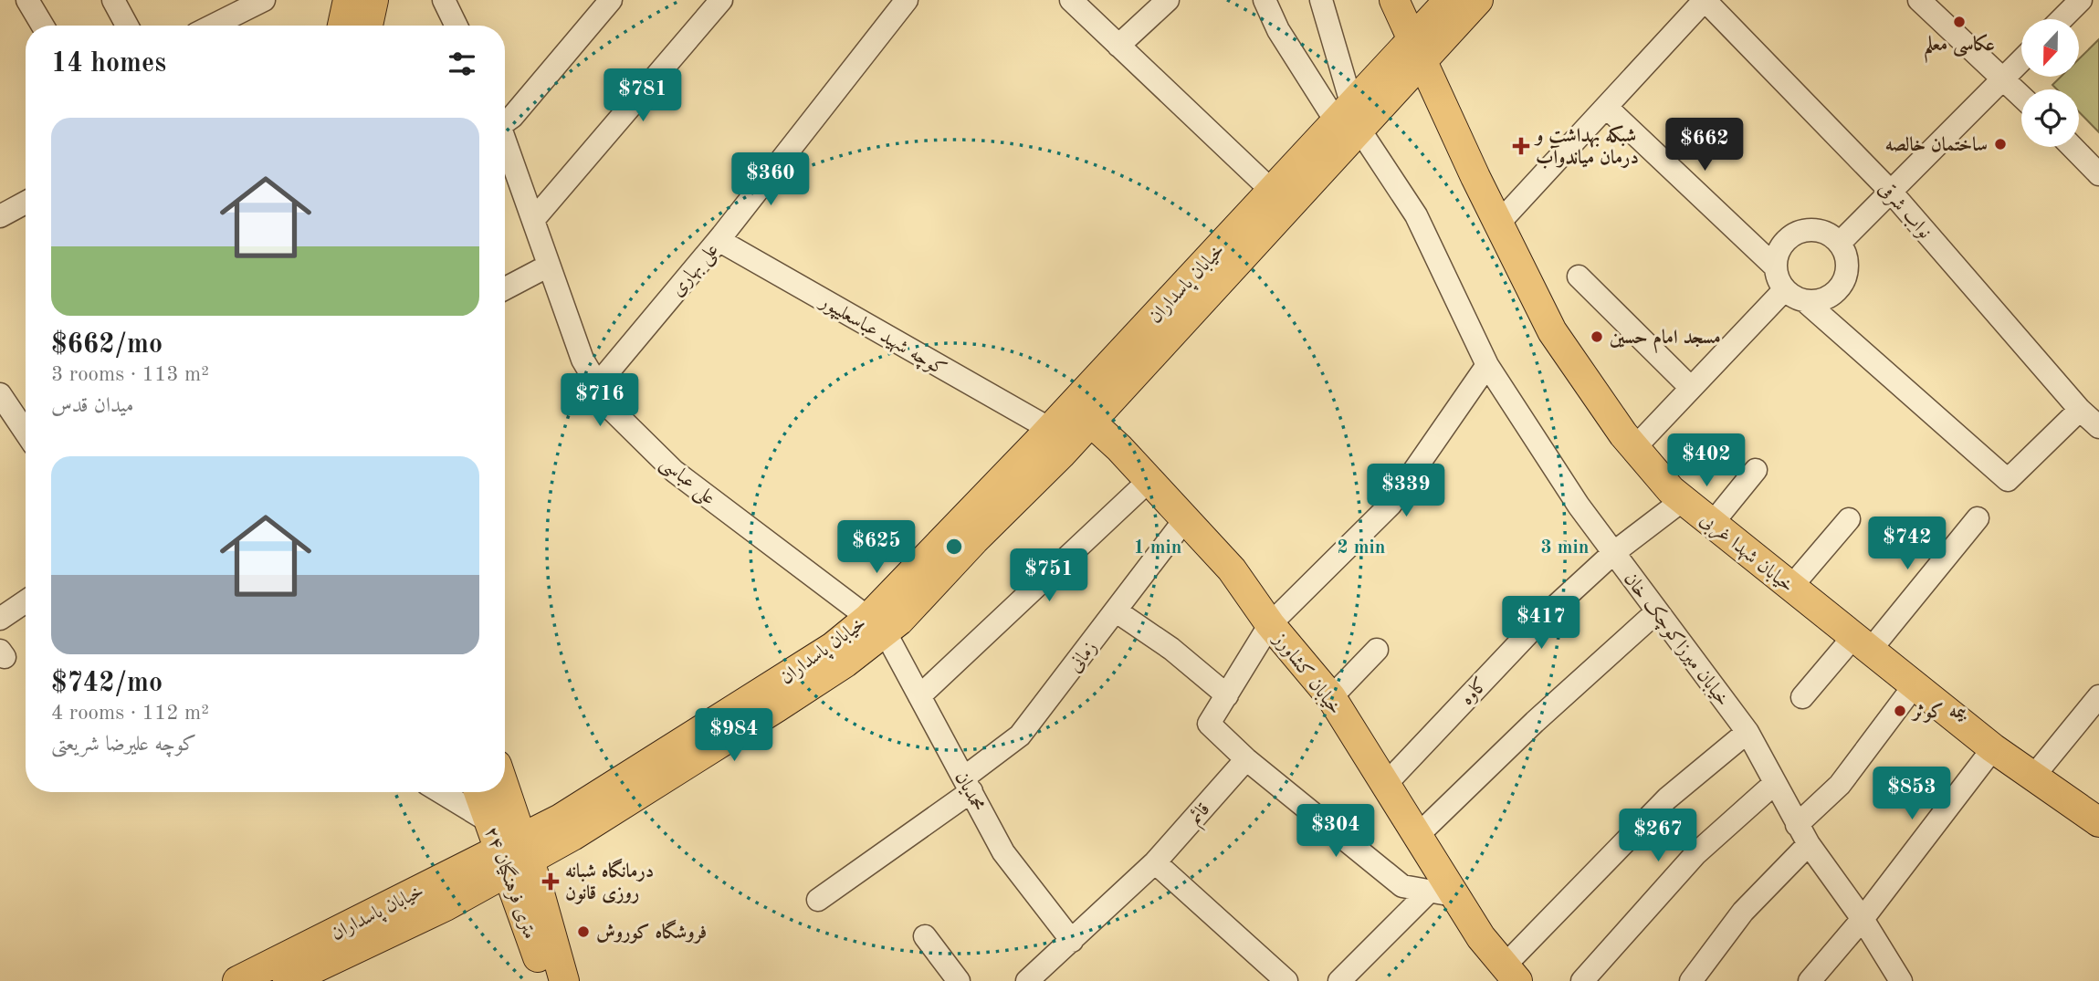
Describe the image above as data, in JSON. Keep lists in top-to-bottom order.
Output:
{
  "streets": {
    "main road": [
      "خیابان پاسداران",
      "خیابان شهدا غربی",
      "خیابان کشاورز",
      "۲۴ متری فرهنگیان"
    ],
    "street": [
      "نواب شرقی",
      "علی بهاری",
      "کوچه شهید عباسعلیپور",
      "علی عباسی",
      "خیابان میرزاکوچک خان",
      "زمانی",
      "کاوه",
      "محمدیان",
      "قائم"
    ]
  },
  "crossings": [
    ["علی بهاری", "کوچه شهید عباسعلیپور"],
    ["علی بهاری", "علی عباسی"],
    ["خیابان پاسداران", "کوچه شهید عباسعلیپور"],
    ["خیابان پاسداران", "علی عباسی"],
    ["خیابان پاسداران", "خیابان میرزاکوچک خان"],
    ["خیابان پاسداران", "خیابان کشاورز"],
    ["خیابان پاسداران", "محمدیان"],
    ["خیابان پاسداران", "۲۴ متری فرهنگیان"],
    ["علی عباسی", "محمدیان"],
    ["خیابان شهدا غربی", "کاوه"],
    ["خیابان میرزاکوچک خان", "کاوه"],
    ["زمانی", "خیابان کشاورز"],
    ["زمانی", "محمدیان"],
    ["خیابان کشاورز", "کاوه"],
    ["محمدیان", "قائم"]
  ],
  "places": {
    "other": [
      "عکاسی معلم",
      "ساختمان خالصه",
      "مسجد امام حسین",
      "بیمه کوثر",
      "فروشگاه کوروش"
    ],
    "health": ["شبکه بهداشت و درمان میاندوآب", "درمانگاه شبانه روزی قانون"]
  },
  "north": "bottom",
  "page": {
    "heading": "14 homes",
    "price": [
      "$781",
      "$662",
      "$360",
      "$716",
      "$402",
      "$339",
      "$742",
      "$625",
      "$751",
      "$417",
      "$984",
      "$853",
      "$304",
      "$267"
    ],
    "list": [
      {
        "name": "$662/mo",
        "note": "3 rooms · 113 m² · میدان قدس"
      },
      {
        "name": "$742/mo",
        "note": "4 rooms · 112 m² · کوچه علیرضا شریعتی"
      }
    ]
  },
  "rings": ["1 min", "2 min", "3 min"]
}
